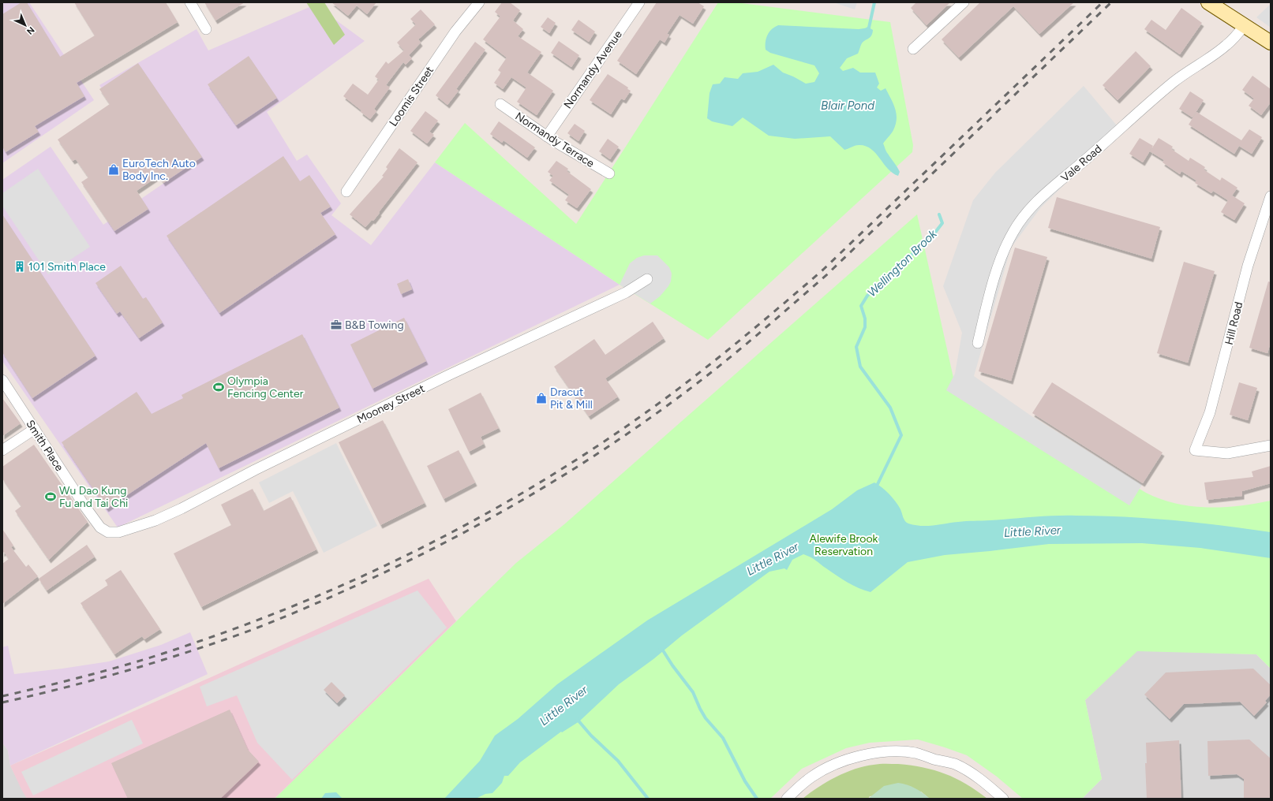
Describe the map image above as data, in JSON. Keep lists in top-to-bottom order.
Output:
{
  "streets": {
    "street": [
      "Normandy Avenue",
      "Loomis Street",
      "Normandy Terrace",
      "Vale Road",
      "Hill Road",
      "Mooney Street",
      "Smith Place"
    ]
  },
  "crossings": [
    ["Normandy Avenue", "Normandy Terrace"],
    ["Mooney Street", "Smith Place"]
  ],
  "water": ["Blair Pond", "Wellington Brook", "Little River"],
  "parks": ["Alewife Brook Reservation"],
  "places": {
    "shop": ["EuroTech Auto Body Inc.", "Dracut Pit & Mill"],
    "building": ["101 Smith Place"],
    "office": ["B&B Towing"],
    "sports": ["Olympia Fencing Center", "Wu Dao Kung Fu and Tai Chi"]
  },
  "north": "bottom right"
}
